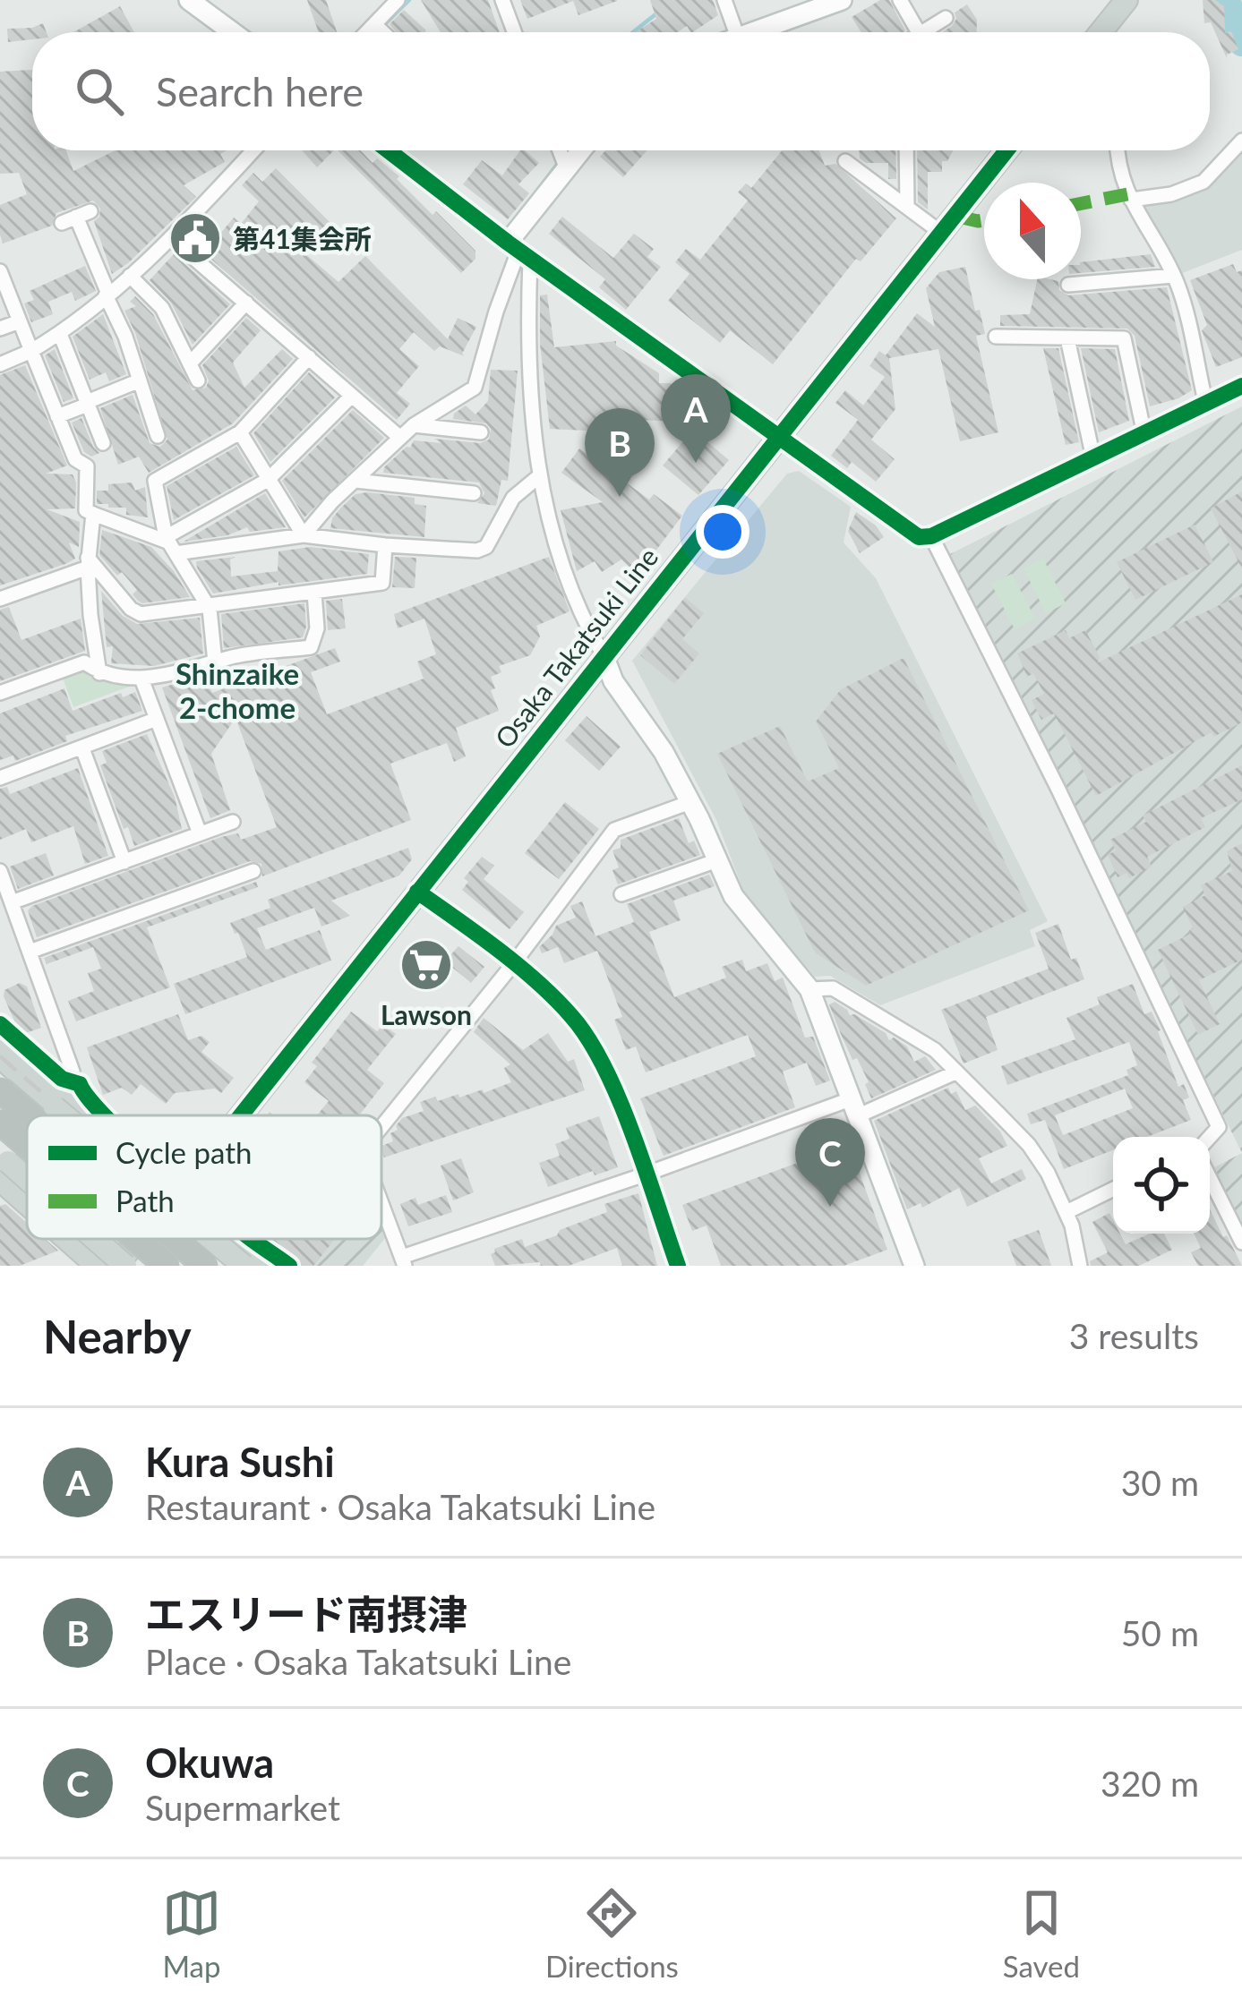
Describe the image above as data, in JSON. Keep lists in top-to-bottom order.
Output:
{
  "streets": {
    "main road": ["Osaka Takatsuki Line"]
  },
  "districts": ["Shinzaike 2-chome"],
  "places": {
    "public building": ["第41集会所"],
    "supermarket": ["Lawson"]
  },
  "legend": ["Cycle path", "Path"],
  "north": "top",
  "page": {
    "search": "Search here",
    "pins": ["A", "B", "C"],
    "heading": ["Nearby", "3 results"],
    "list": [
      {
        "mark": "A",
        "name": "Kura Sushi",
        "note": "Restaurant · Osaka Takatsuki Line",
        "value": "30 m"
      },
      {
        "mark": "B",
        "name": "エスリード南摂津",
        "note": "Place · Osaka Takatsuki Line",
        "value": "50 m"
      },
      {
        "mark": "C",
        "name": "Okuwa",
        "note": "Supermarket",
        "value": "320 m"
      }
    ],
    "nav": ["Map", "Directions", "Saved"]
  }
}
